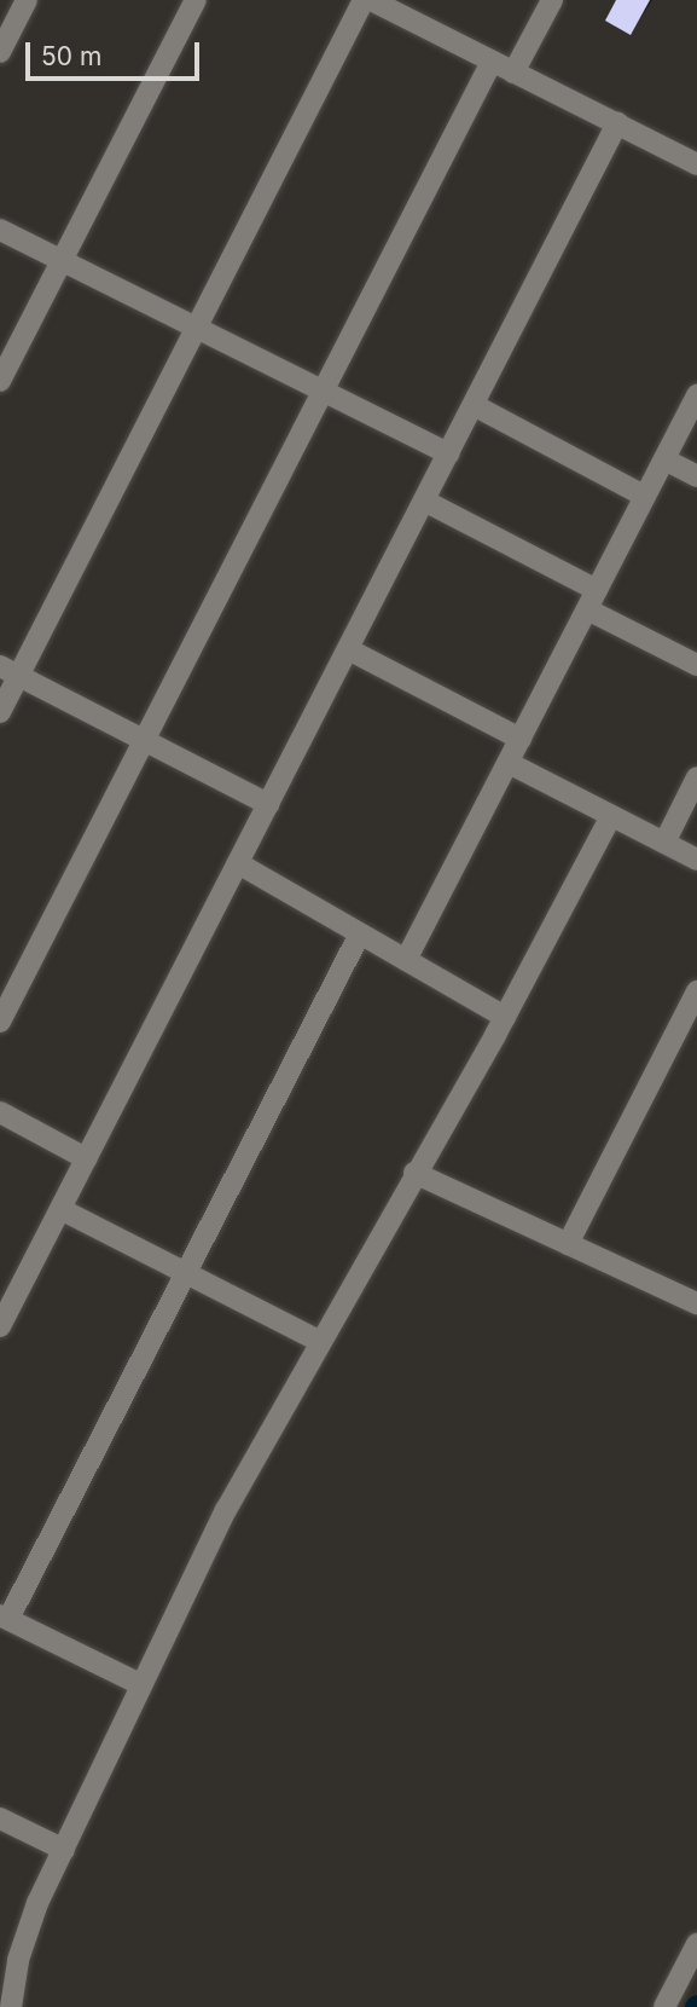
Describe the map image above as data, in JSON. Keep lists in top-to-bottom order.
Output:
{
  "scale_bar": "50 m"
}
